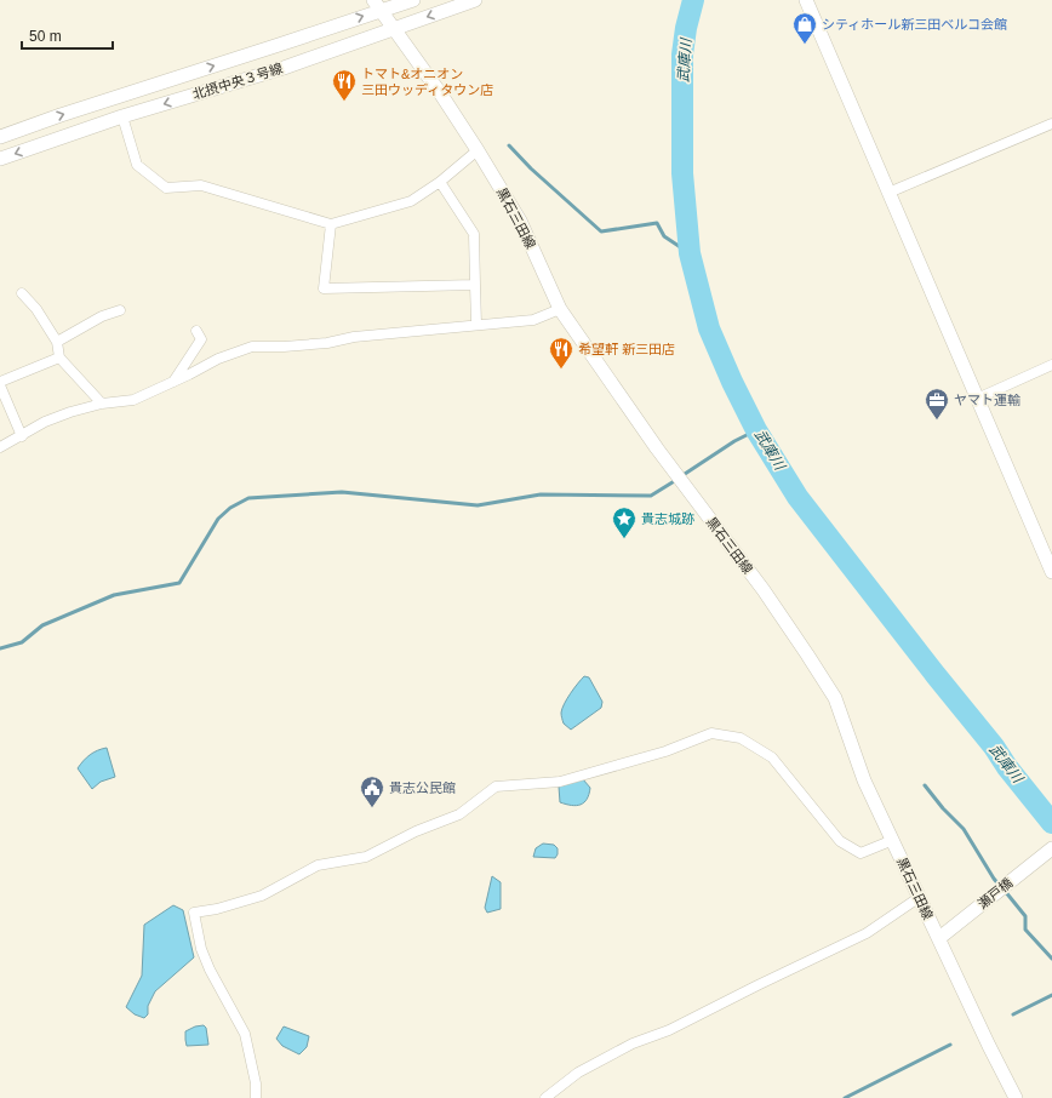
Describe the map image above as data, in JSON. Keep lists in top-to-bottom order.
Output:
{
  "streets": {
    "street": ["北摂中央３号線", "黒石三田線", "瀬戸橋"]
  },
  "crossings": [
    ["北摂中央３号線", "黒石三田線"],
    ["黒石三田線", "瀬戸橋"]
  ],
  "water": ["武庫川"],
  "places": {
    "shop": ["シティホール新三田ベルコ会館"],
    "restaurant": ["トマト&オニオン 三田ウッディタウン店", "希望軒 新三田店"],
    "office": ["ヤマト運輸"],
    "place": ["貴志城跡"],
    "public building": ["貴志公民館"]
  },
  "scale_bar": "50 m"
}
